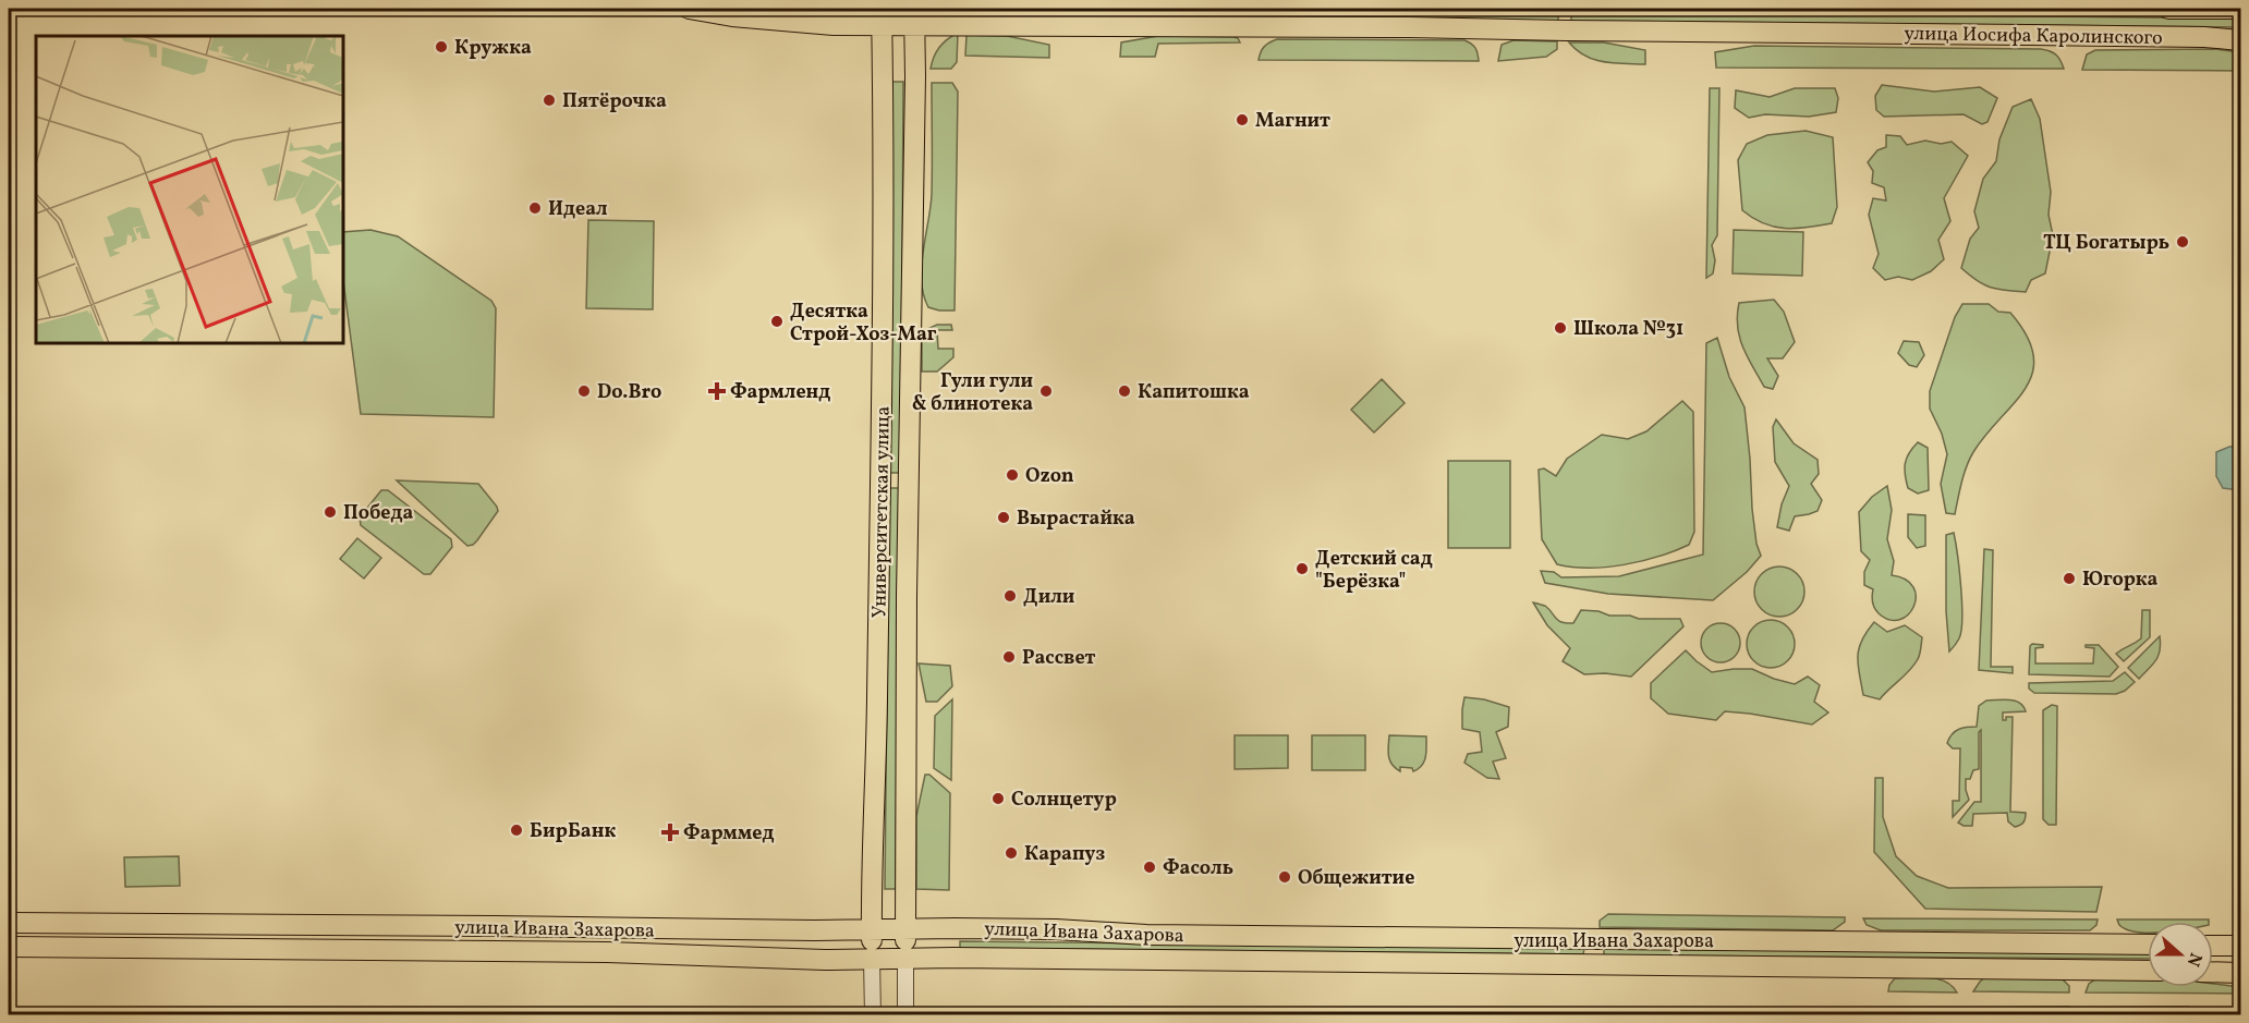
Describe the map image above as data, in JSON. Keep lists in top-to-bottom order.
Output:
{
  "streets": {
    "main road": ["улица Иосифа Каролинского", "Университетская улица", "улица Ивана Захарова"]
  },
  "crossings": [
    ["улица Иосифа Каролинского", "Университетская улица"],
    ["Университетская улица", "улица Ивана Захарова"]
  ],
  "places": {
    "other": [
      "Кружка",
      "Пятёрочка",
      "Магнит",
      "Идеал",
      "ТЦ Богатырь",
      "Десятка Строй-Хоз-Маг",
      "Школа №31",
      "Do.Bro",
      "Гули гули & блинотека",
      "Капитошка",
      "Ozon",
      "Победа",
      "Вырастайка",
      "Детский сад \"Берёзка\"",
      "Югорка",
      "Дили",
      "Рассвет",
      "Солнцетур",
      "БирБанк",
      "Карапуз",
      "Фасоль",
      "Общежитие"
    ],
    "health": ["Фармленд", "Фарммед"]
  },
  "north": "right"
}
